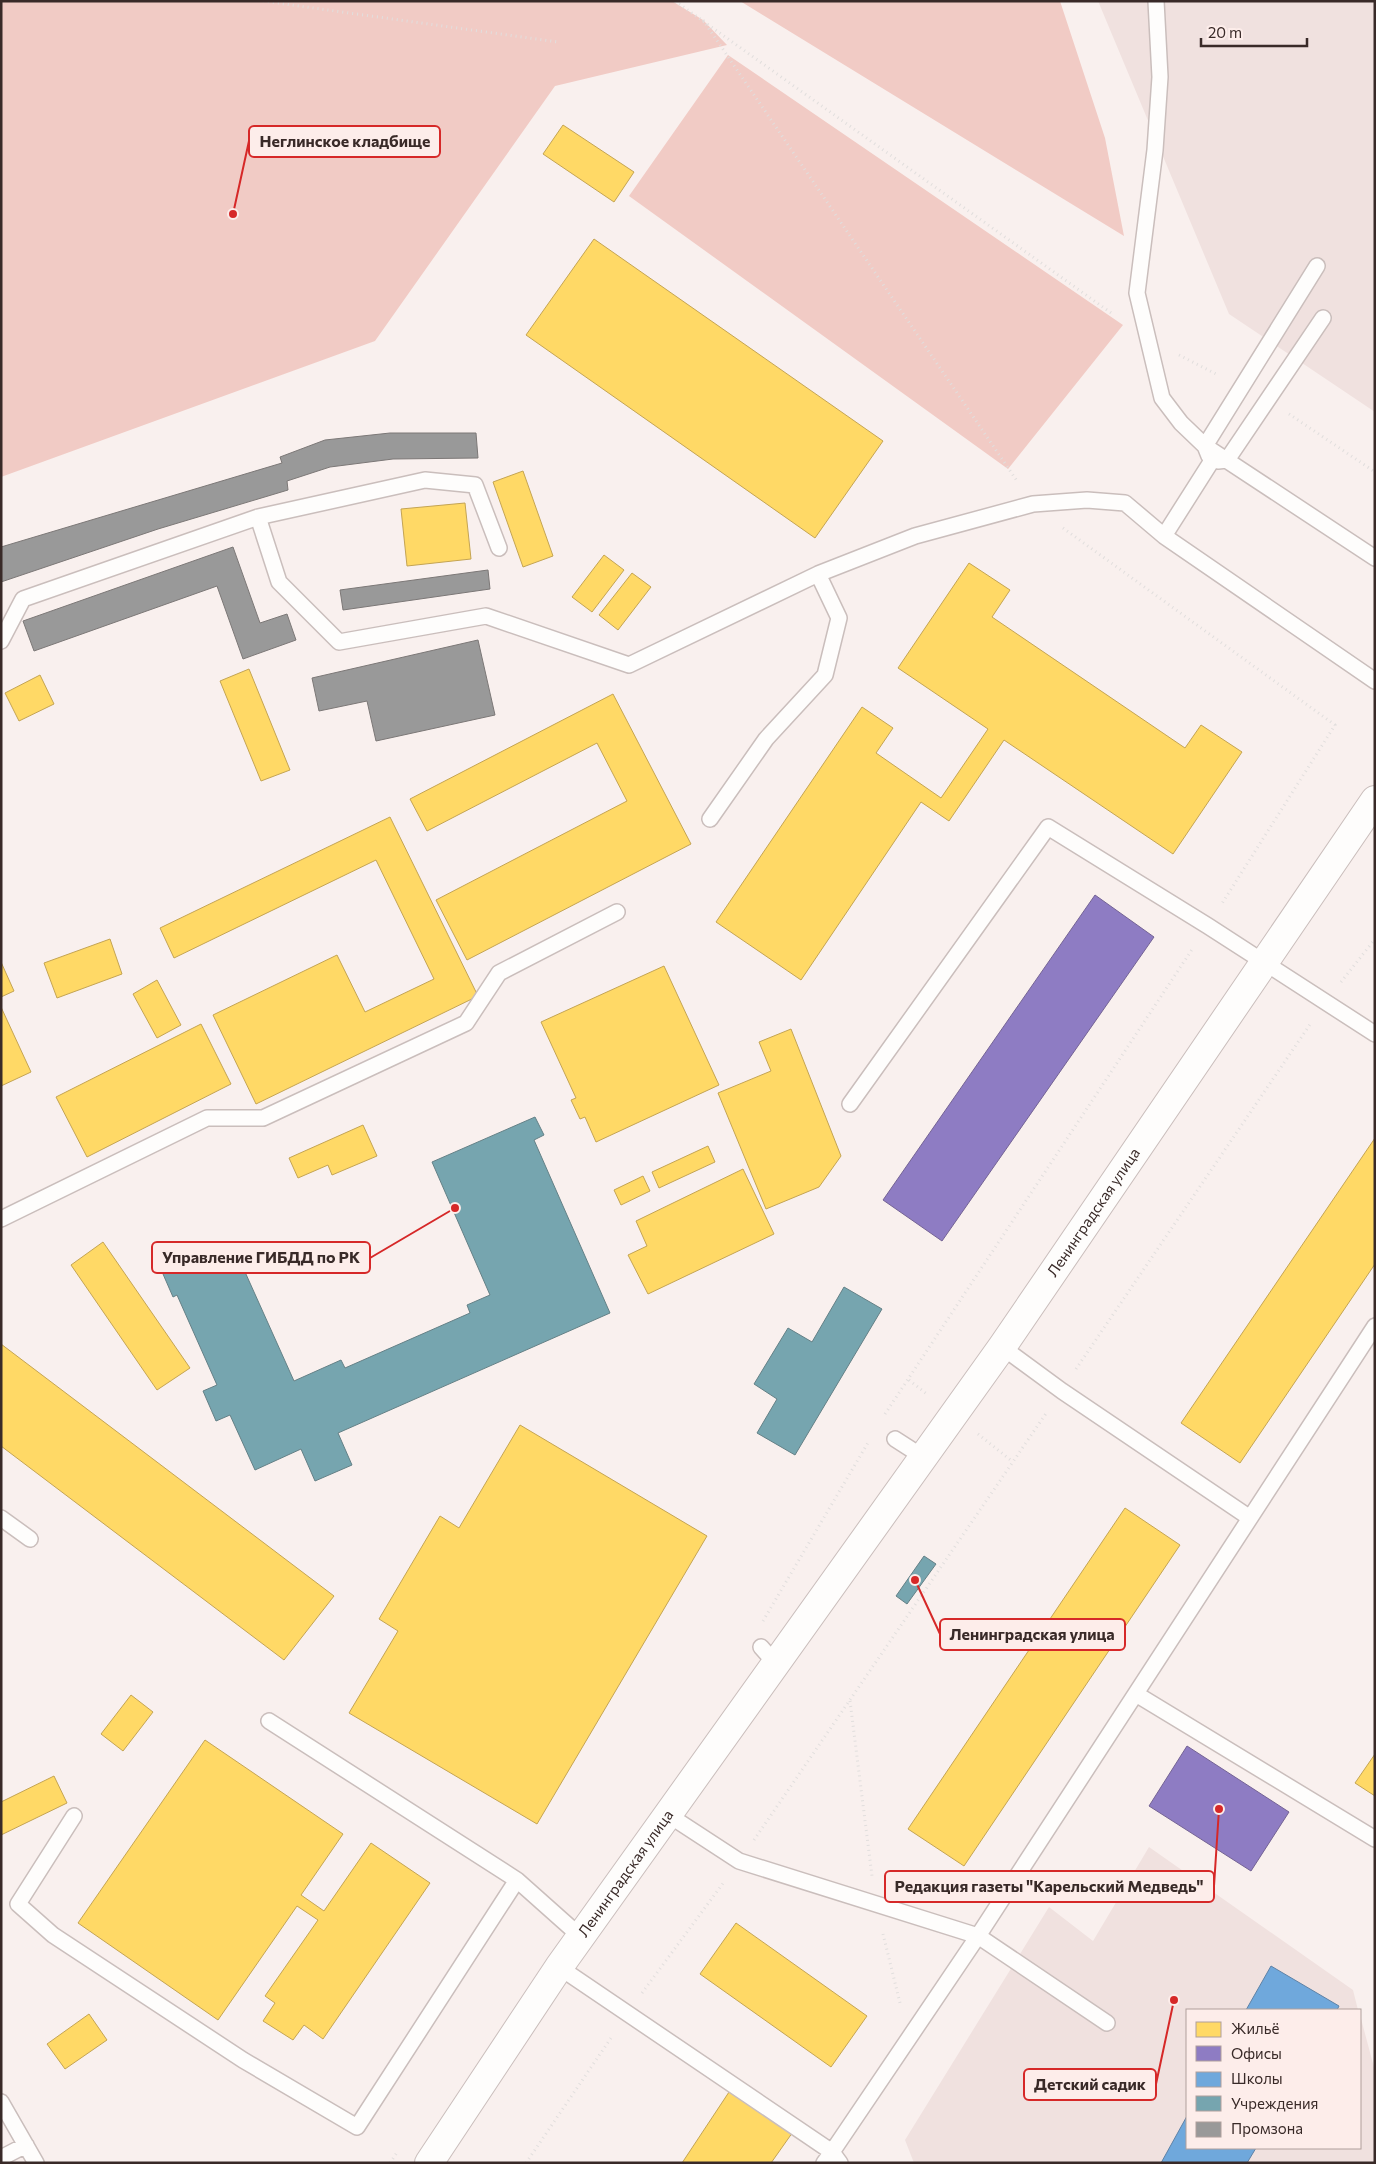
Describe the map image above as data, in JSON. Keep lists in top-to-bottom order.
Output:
{
  "streets": {
    "main road": ["Ленинградская улица"]
  },
  "places": [
    "Неглинское кладбище",
    "Управление ГИБДД по РК",
    "Ленинградская улица",
    "Редакция газеты \"Карельский Медведь\"",
    "Детский садик"
  ],
  "legend": [
    "Жильё",
    "Офисы",
    "Школы",
    "Учреждения",
    "Промзона"
  ],
  "scale_bar": "20 m"
}
